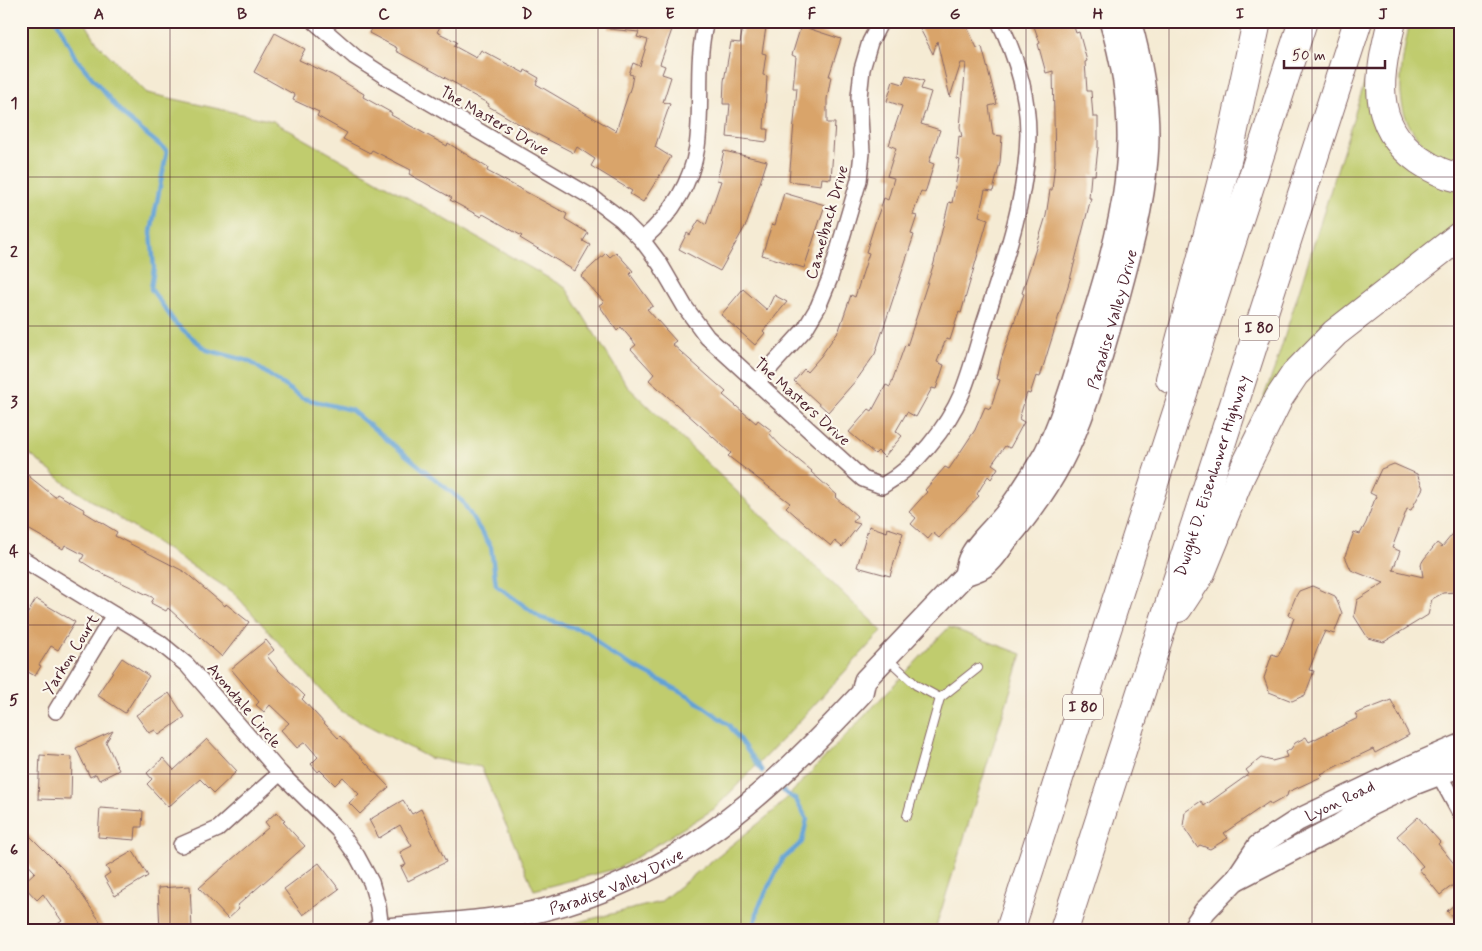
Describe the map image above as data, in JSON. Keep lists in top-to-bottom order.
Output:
{
  "streets": {
    "highway": ["I 80", "Dwight D. Eisenhower Highway"],
    "street": [
      "The Masters Drive",
      "Camelback Drive",
      "Paradise Valley Drive",
      "Yarkon Court",
      "Avondale Circle",
      "Lyon Road"
    ]
  },
  "crossings": [
    ["The Masters Drive", "Camelback Drive"],
    ["Paradise Valley Drive", "Avondale Circle"],
    ["Yarkon Court", "Avondale Circle"]
  ],
  "scale_bar": "50 m",
  "grid": {
    "columns": [
      "A",
      "B",
      "C",
      "D",
      "E",
      "F",
      "G",
      "H",
      "I",
      "J"
    ],
    "rows": [
      "1",
      "2",
      "3",
      "4",
      "5",
      "6"
    ]
  }
}
